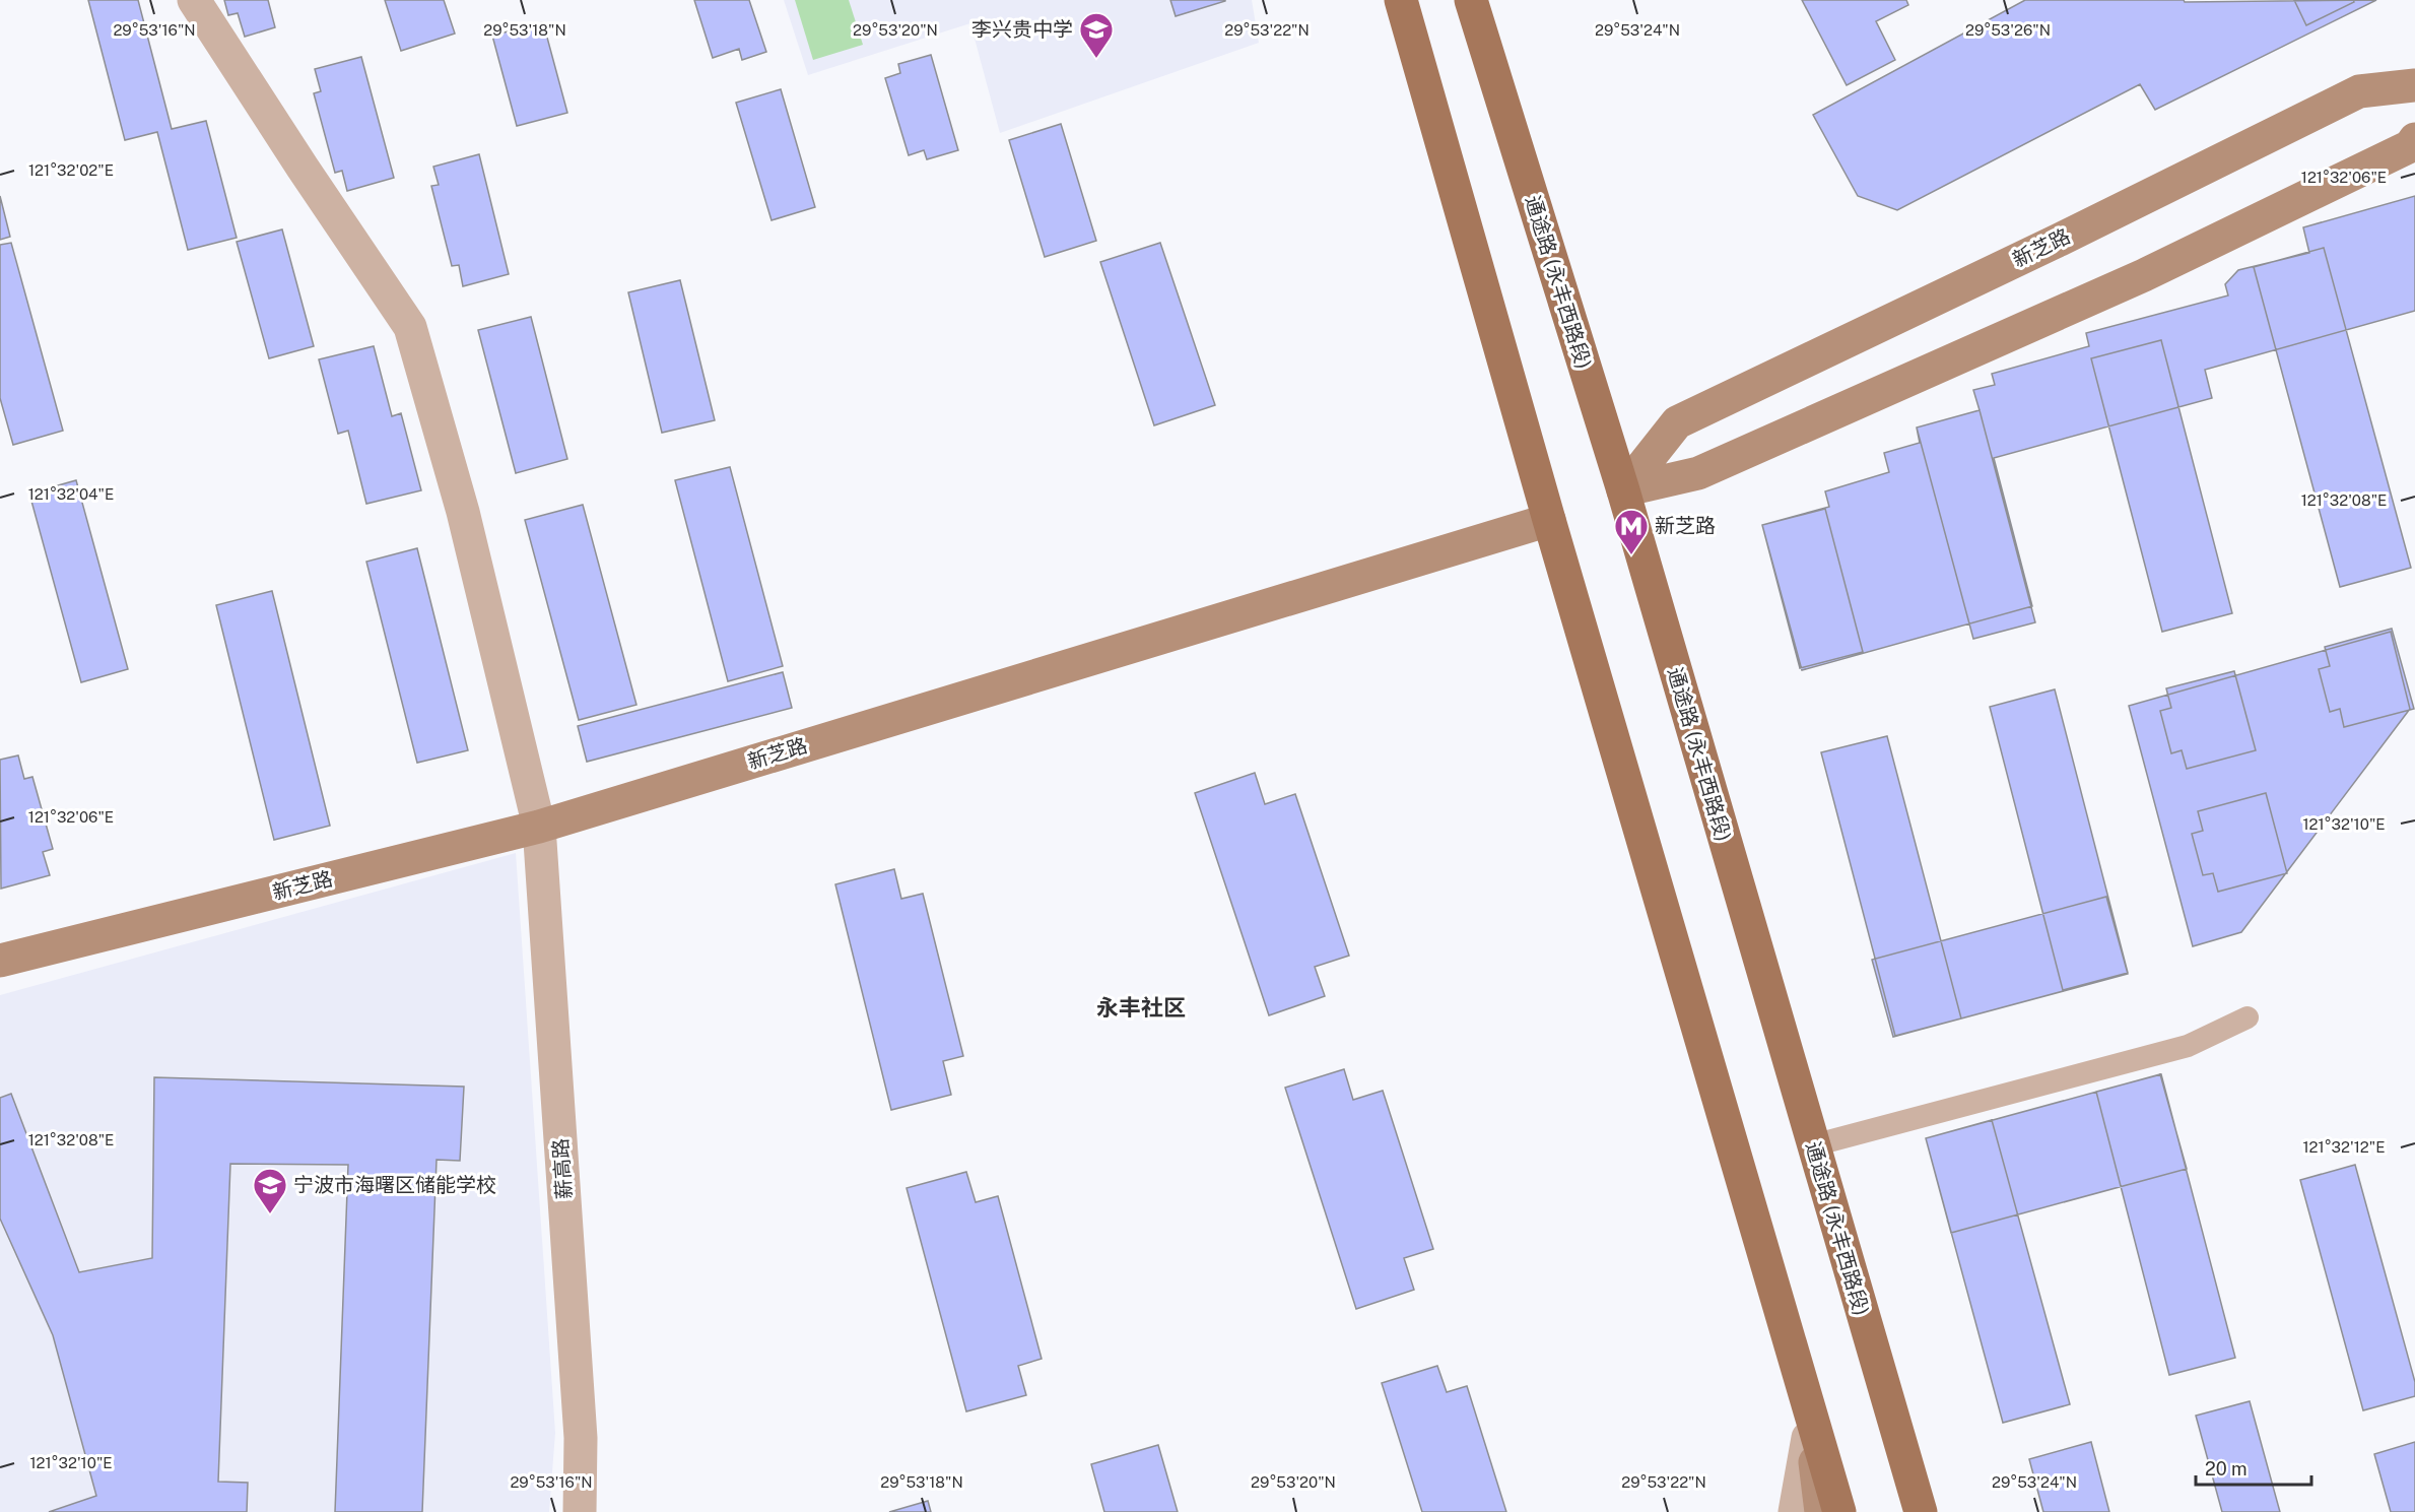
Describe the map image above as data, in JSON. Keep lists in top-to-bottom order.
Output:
{
  "streets": {
    "main road": ["新芝路", "通途路 (永丰西路段)"],
    "street": ["薪高路"]
  },
  "crossings": [
    ["新芝路", "通途路 (永丰西路段)"],
    ["新芝路", "薪高路"]
  ],
  "districts": ["永丰社区"],
  "places": {
    "school or university": ["李兴贵中学", "宁波市海曙区储能学校"],
    "metro station": ["新芝路"]
  },
  "scale_bar": "20 m",
  "coordinates": [
    "29°53'16\"N",
    "29°53'18\"N",
    "29°53'20\"N",
    "29°53'22\"N",
    "29°53'24\"N",
    "29°53'26\"N",
    "121°32'02\"E",
    "121°32'06\"E",
    "121°32'04\"E",
    "121°32'08\"E",
    "121°32'10\"E",
    "121°32'12\"E"
  ]
}
